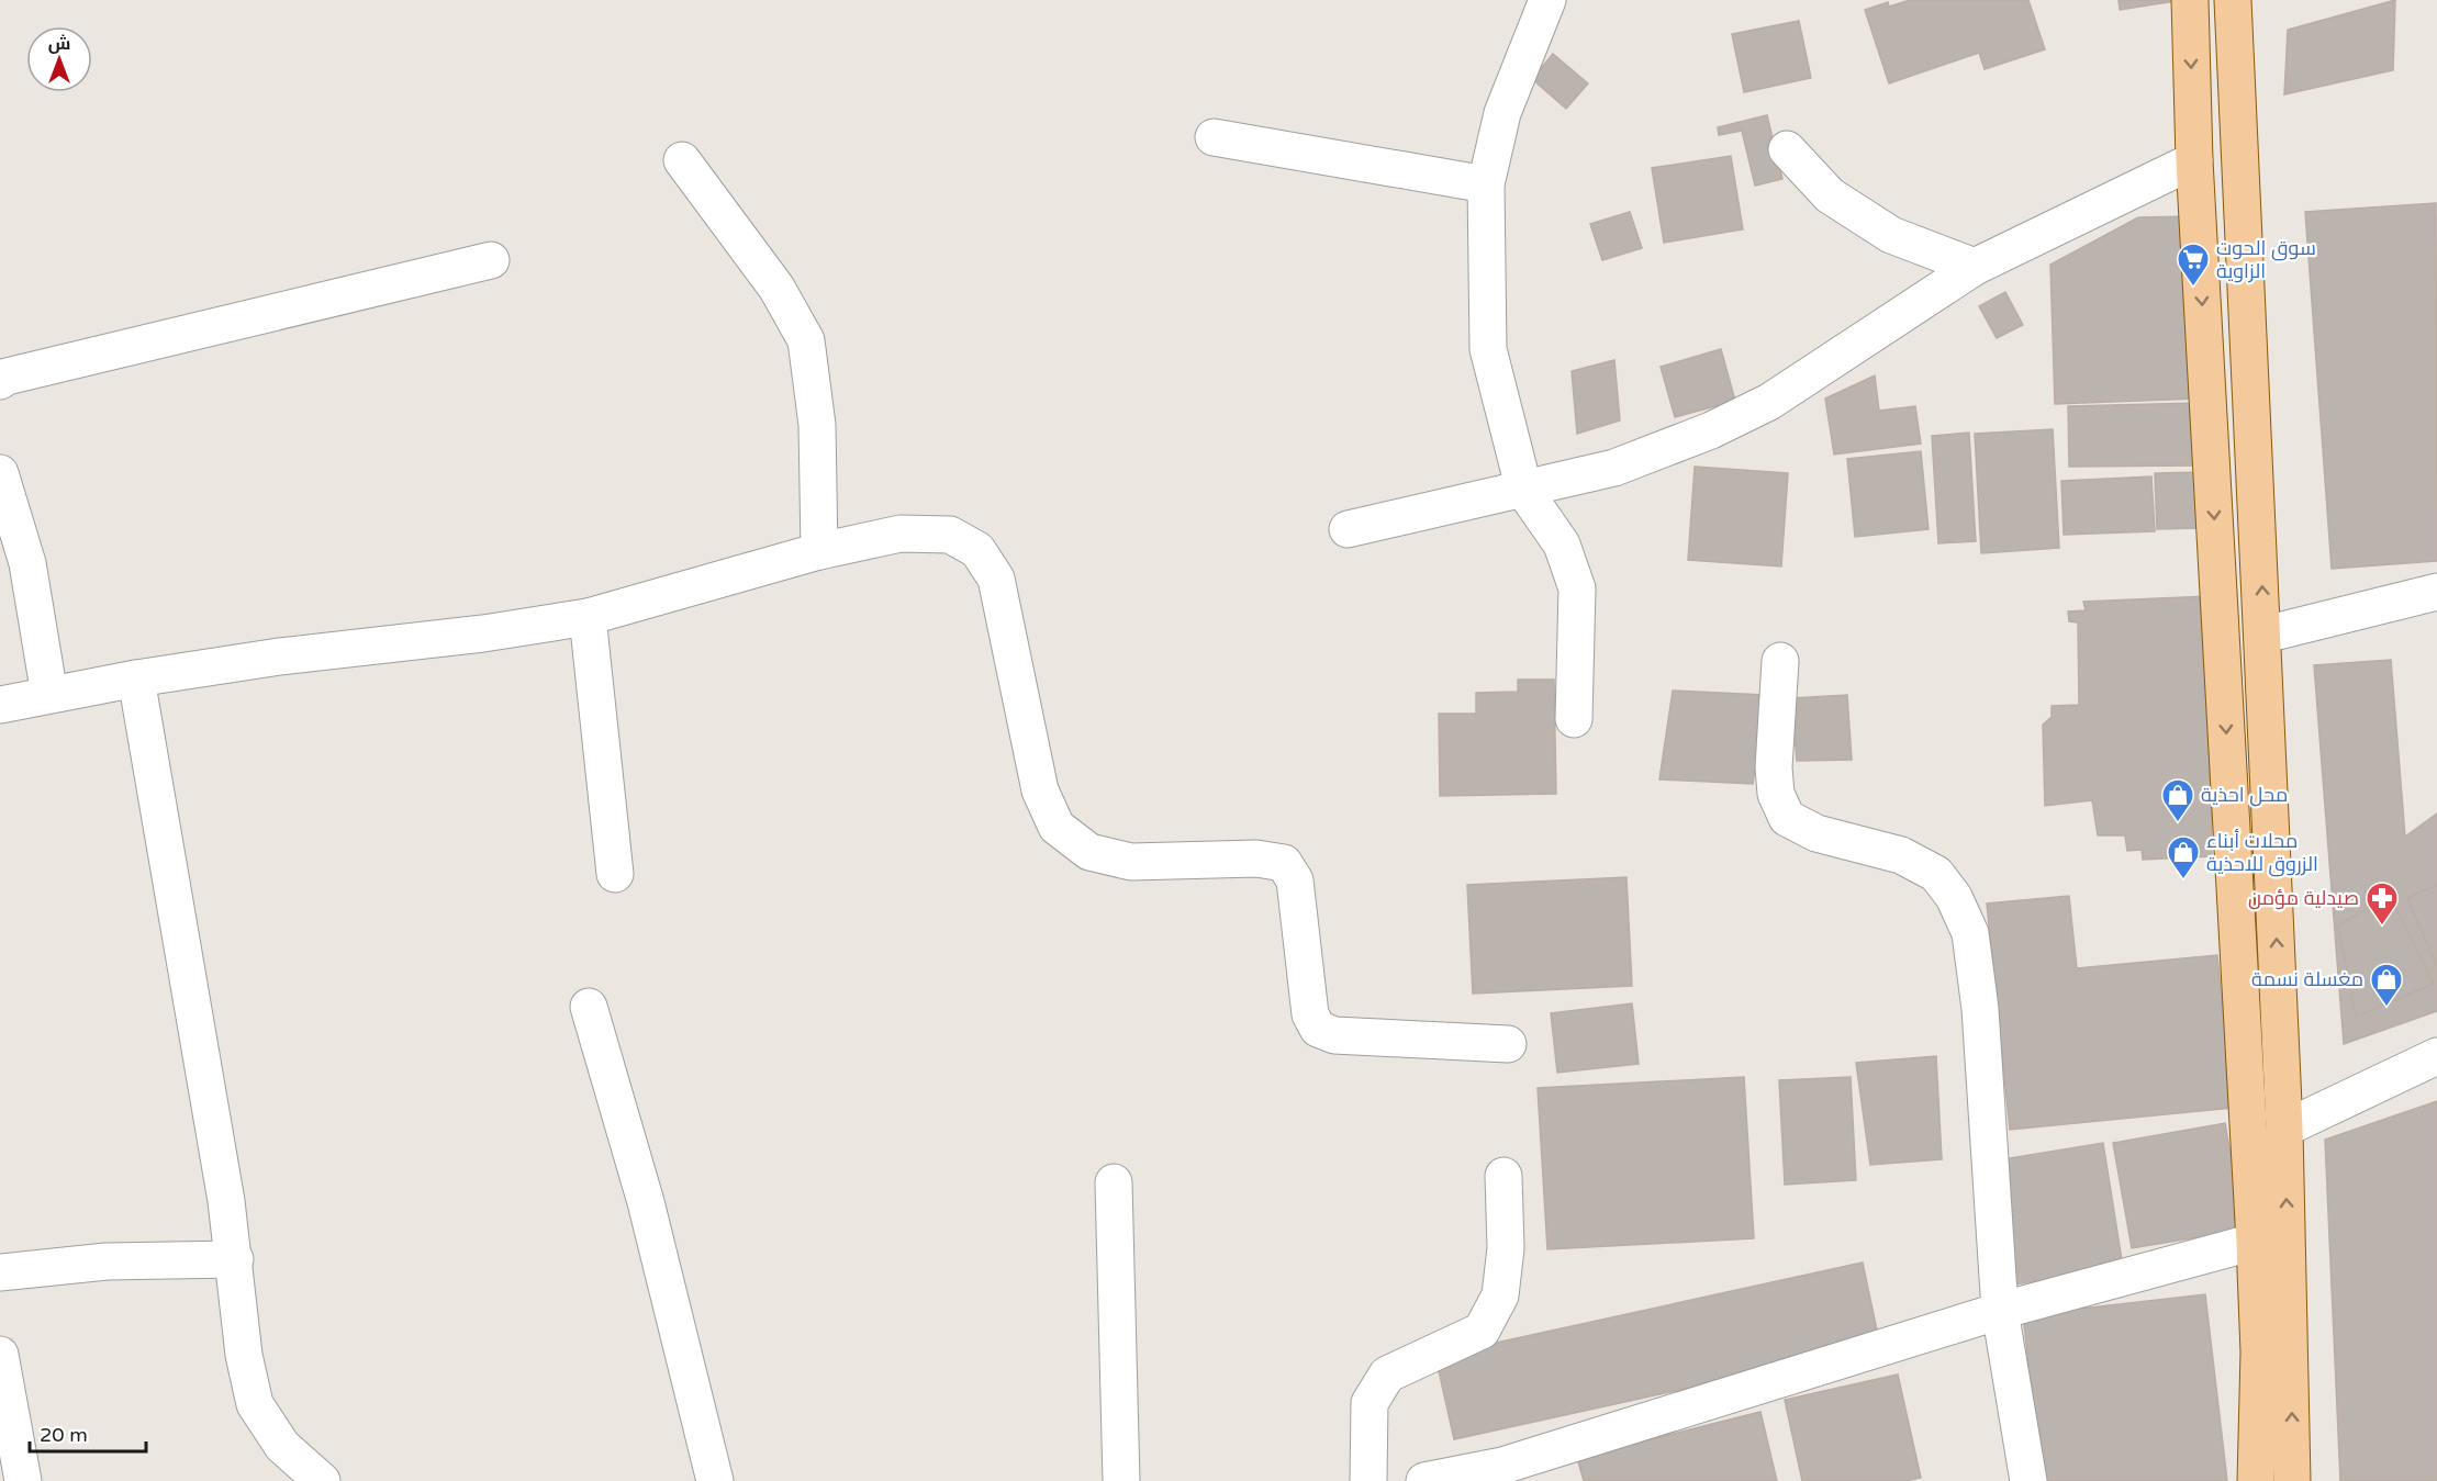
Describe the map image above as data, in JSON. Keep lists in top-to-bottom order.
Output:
{
  "places": {
    "supermarket": ["سوق الحوت الزاوية"],
    "shop": ["محل احذية", "محلات أبناء الزروق للاحذية", "مغسلة نسمة"],
    "pharmacy": ["صيدلية مؤمن"]
  },
  "scale_bar": "20 m",
  "north": "top"
}
